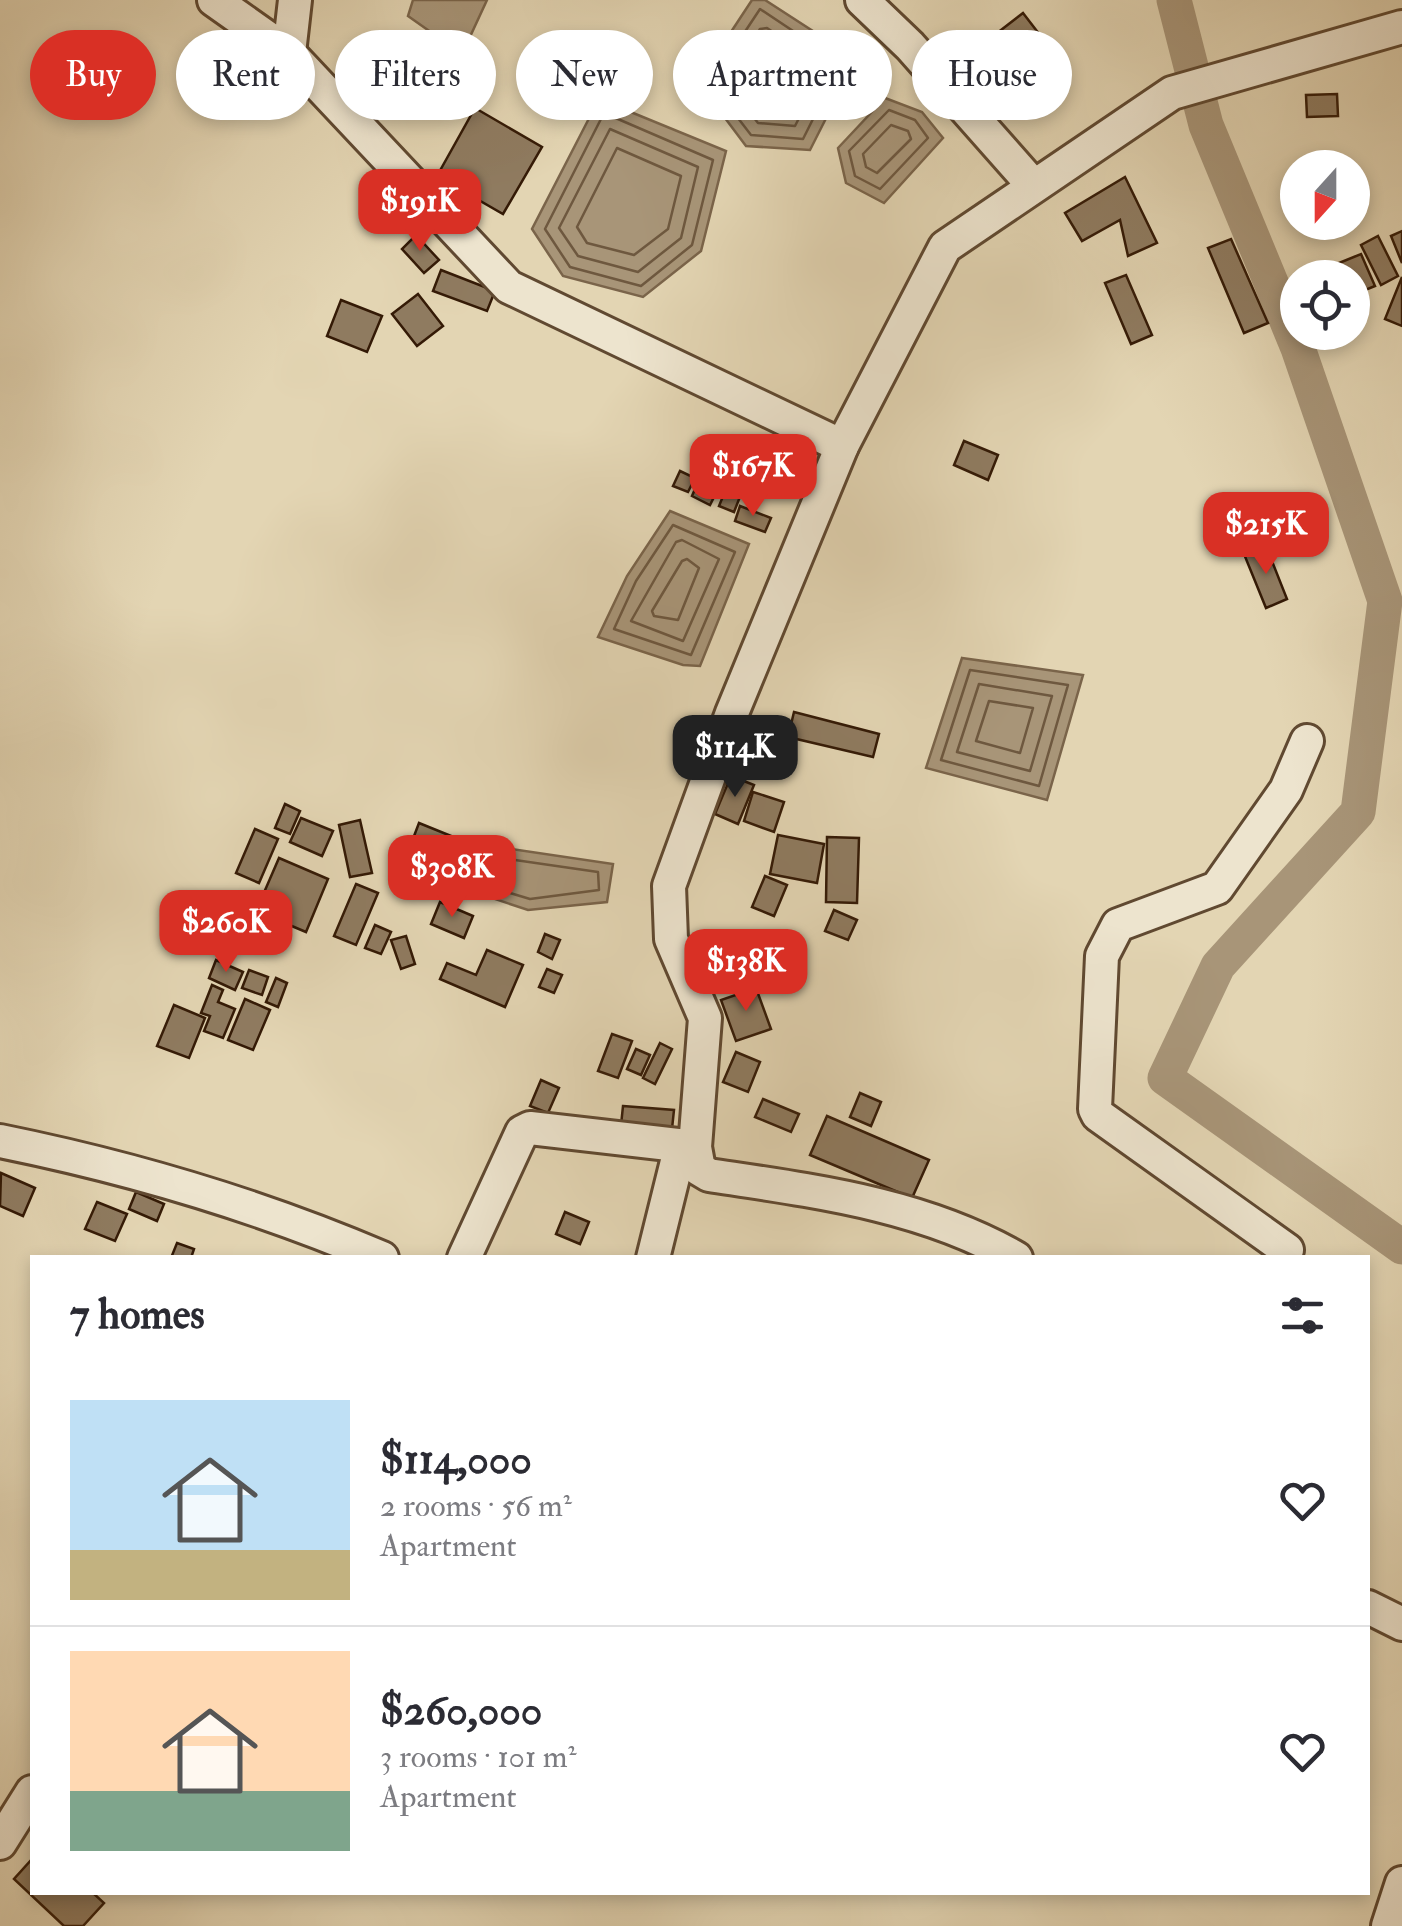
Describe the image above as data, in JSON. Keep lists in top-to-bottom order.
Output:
{
  "north": "bottom",
  "page": {
    "chip": [
      "Buy",
      "Rent",
      "Filters",
      "New",
      "Apartment",
      "House"
    ],
    "price": [
      "$191K",
      "$167K",
      "$215K",
      "$114K",
      "$308K",
      "$260K",
      "$138K"
    ],
    "heading": "7 homes",
    "list": [
      {
        "name": "$114,000",
        "note": "2 rooms · 56 m² · Apartment"
      },
      {
        "name": "$260,000",
        "note": "3 rooms · 101 m² · Apartment"
      }
    ]
  }
}
